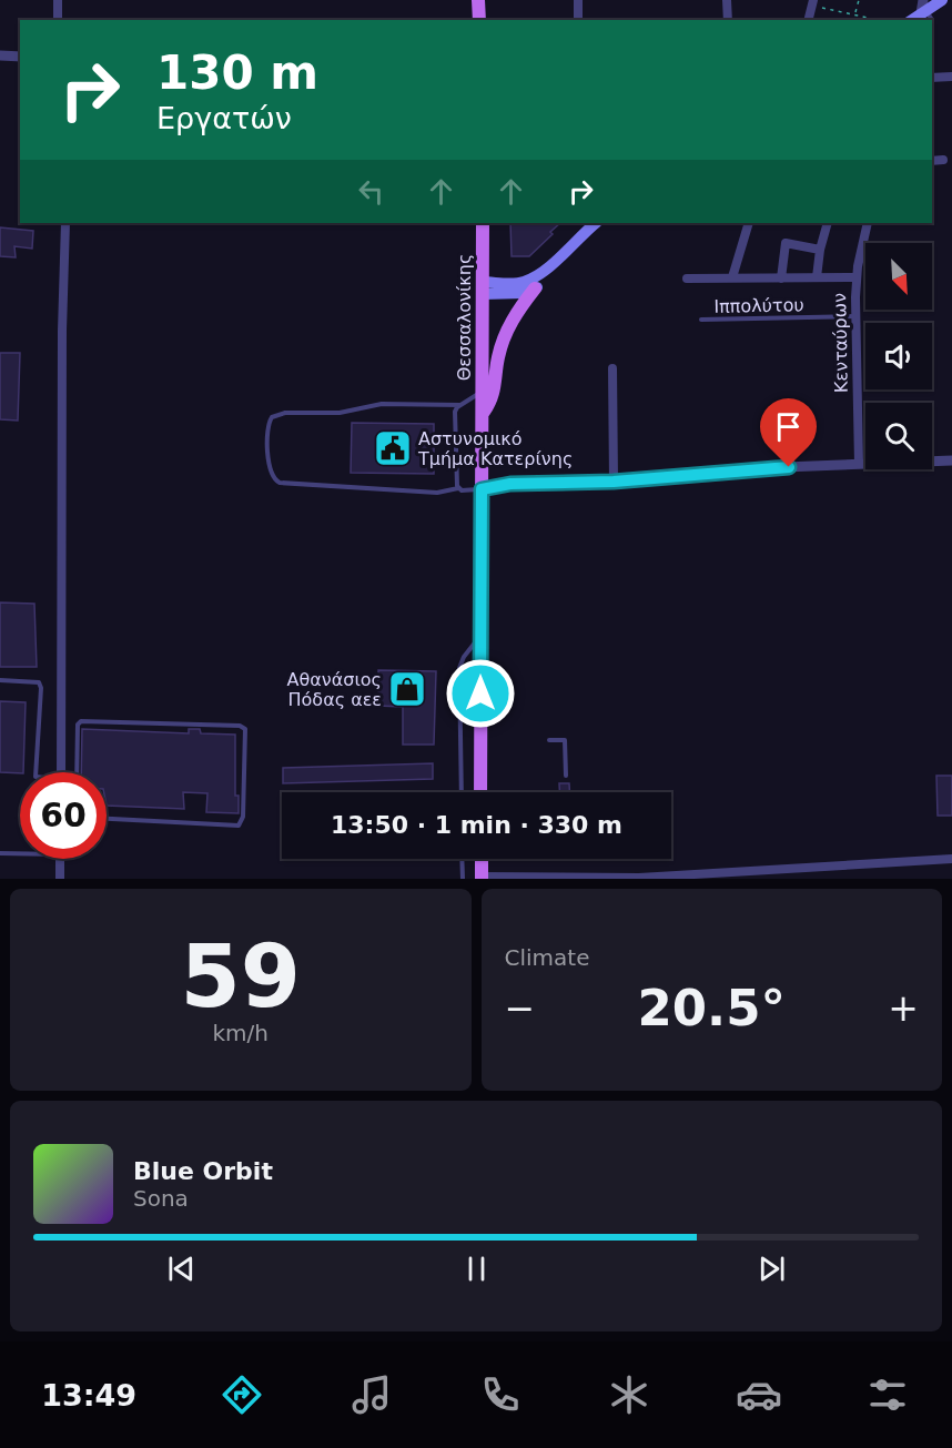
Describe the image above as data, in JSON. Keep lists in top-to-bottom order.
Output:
{
  "streets": {
    "main road": ["Θεσσαλονίκης"],
    "street": ["Κενταύρων"],
    "lane": ["Ιππολύτου"]
  },
  "crossings": [
    ["Ιππολύτου", "Κενταύρων"]
  ],
  "places": {
    "public building": ["Αστυνομικό Τμήμα Κατερίνης"],
    "shop": ["Αθανάσιος Πόδας αεε"]
  },
  "north": "bottom right",
  "page": {
    "turn": ["130 m", "Εργατών"],
    "limit": "60",
    "trip": "13:50 · 1 min · 330 m",
    "tile": [
      ["59", "km/h"],
      "Climate"
    ],
    "heat": ["−", "20.5°", "+"],
    "song": ["Blue Orbit", "Sona"],
    "tabs": "13:49"
  }
}
